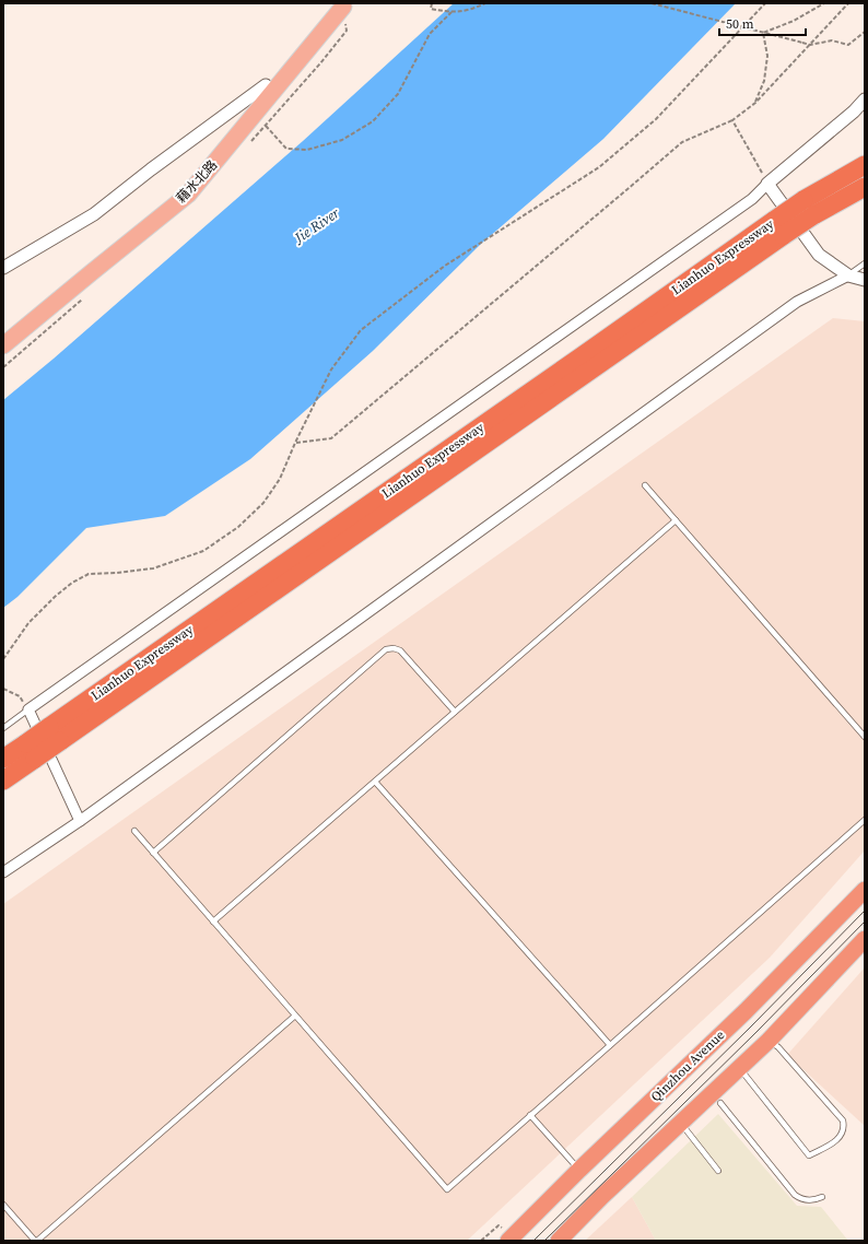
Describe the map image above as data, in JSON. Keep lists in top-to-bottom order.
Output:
{
  "streets": {
    "highway": ["Lianhuo Expressway", "Qinzhou Avenue"],
    "main road": ["藉水北路"]
  },
  "water": ["Jie River"],
  "scale_bar": "50 m"
}
